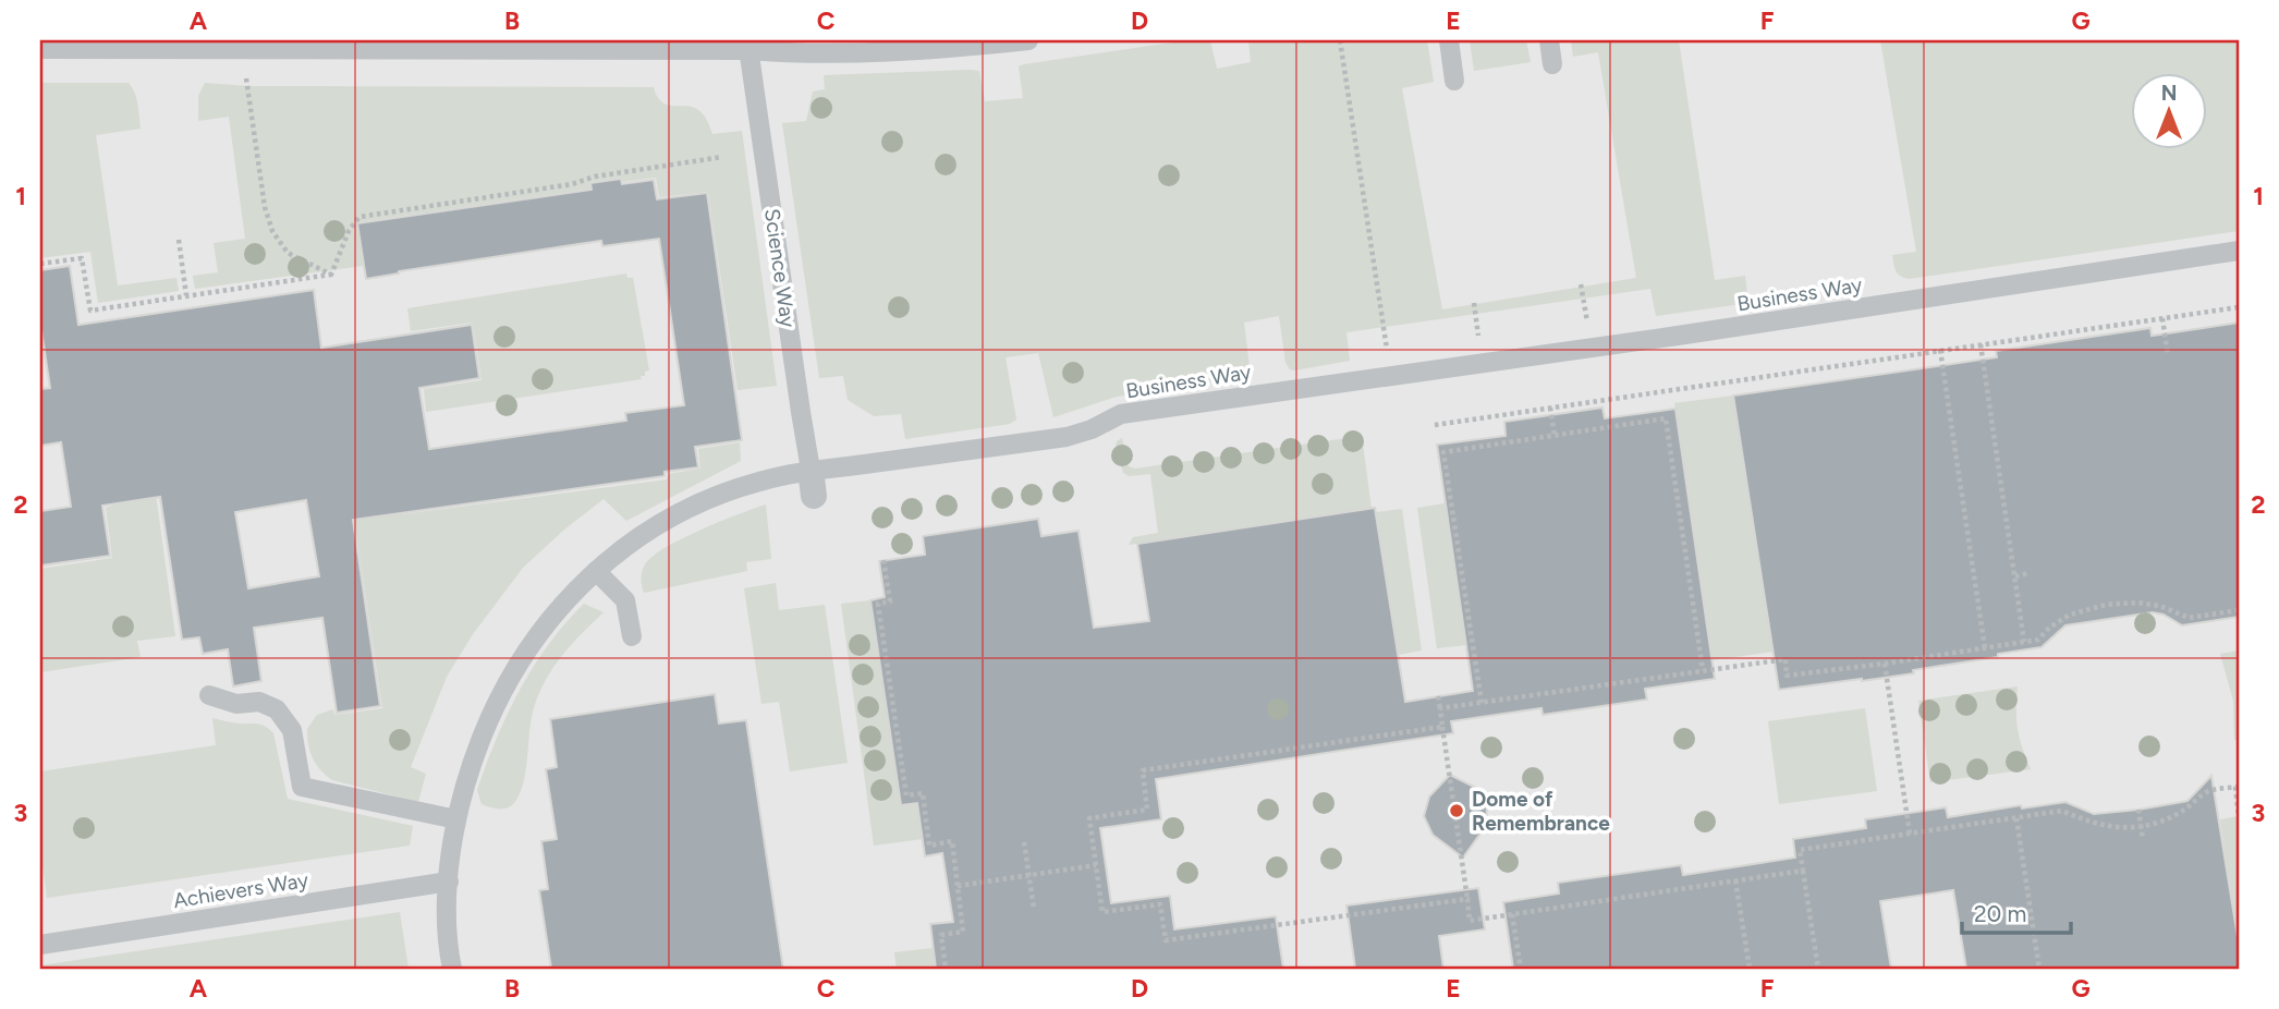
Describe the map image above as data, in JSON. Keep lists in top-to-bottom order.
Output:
{
  "streets": {
    "lane": ["Science Way", "Business Way", "Achievers Way"]
  },
  "crossings": [
    ["Science Way", "Business Way"],
    ["Business Way", "Achievers Way"]
  ],
  "places": ["Dome of Remembrance"],
  "scale_bar": "20 m",
  "north": "top",
  "grid": {
    "columns": [
      "A",
      "B",
      "C",
      "D",
      "E",
      "F",
      "G"
    ],
    "rows": ["1", "2", "3"]
  }
}
